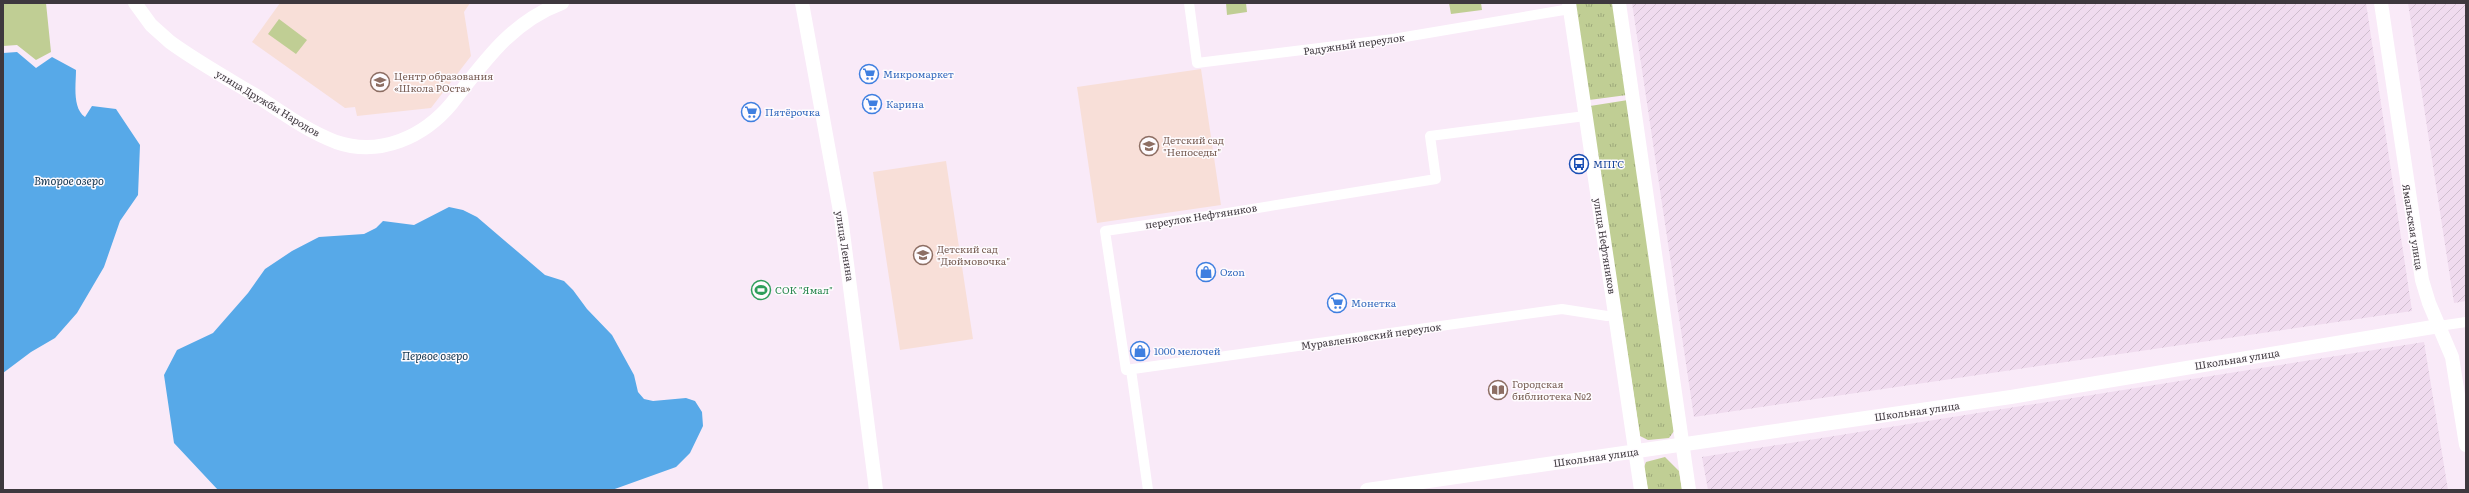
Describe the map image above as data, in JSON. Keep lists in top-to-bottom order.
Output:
{
  "streets": {
    "street": [
      "Радужный переулок",
      "улица Дружбы Народов",
      "переулок Нефтяников",
      "Ямальская улица",
      "улица Ленина",
      "улица Нефтяников",
      "Муравленковский переулок",
      "Школьная улица"
    ]
  },
  "crossings": [
    ["Радужный переулок", "улица Нефтяников"],
    ["переулок Нефтяников", "улица Нефтяников"],
    ["переулок Нефтяников", "Муравленковский переулок"],
    ["Ямальская улица", "Школьная улица"],
    ["улица Нефтяников", "Муравленковский переулок"],
    ["улица Нефтяников", "Школьная улица"]
  ],
  "water": ["Второе озеро", "Первое озеро"],
  "places": {
    "supermarket": [
      "Микромаркет",
      "Карина",
      "Пятёрочка",
      "Монетка"
    ],
    "school or university": ["Центр образования «Школа РОста»", "Детский сад \"Непоседы\"", "Детский сад \"Дюймовочка\""],
    "bus stop": ["МПГС"],
    "shop": ["Ozon", "1000 мелочей"],
    "sports": ["СОК \"Ямал\""],
    "library": ["Городская библиотека №2"]
  }
}
